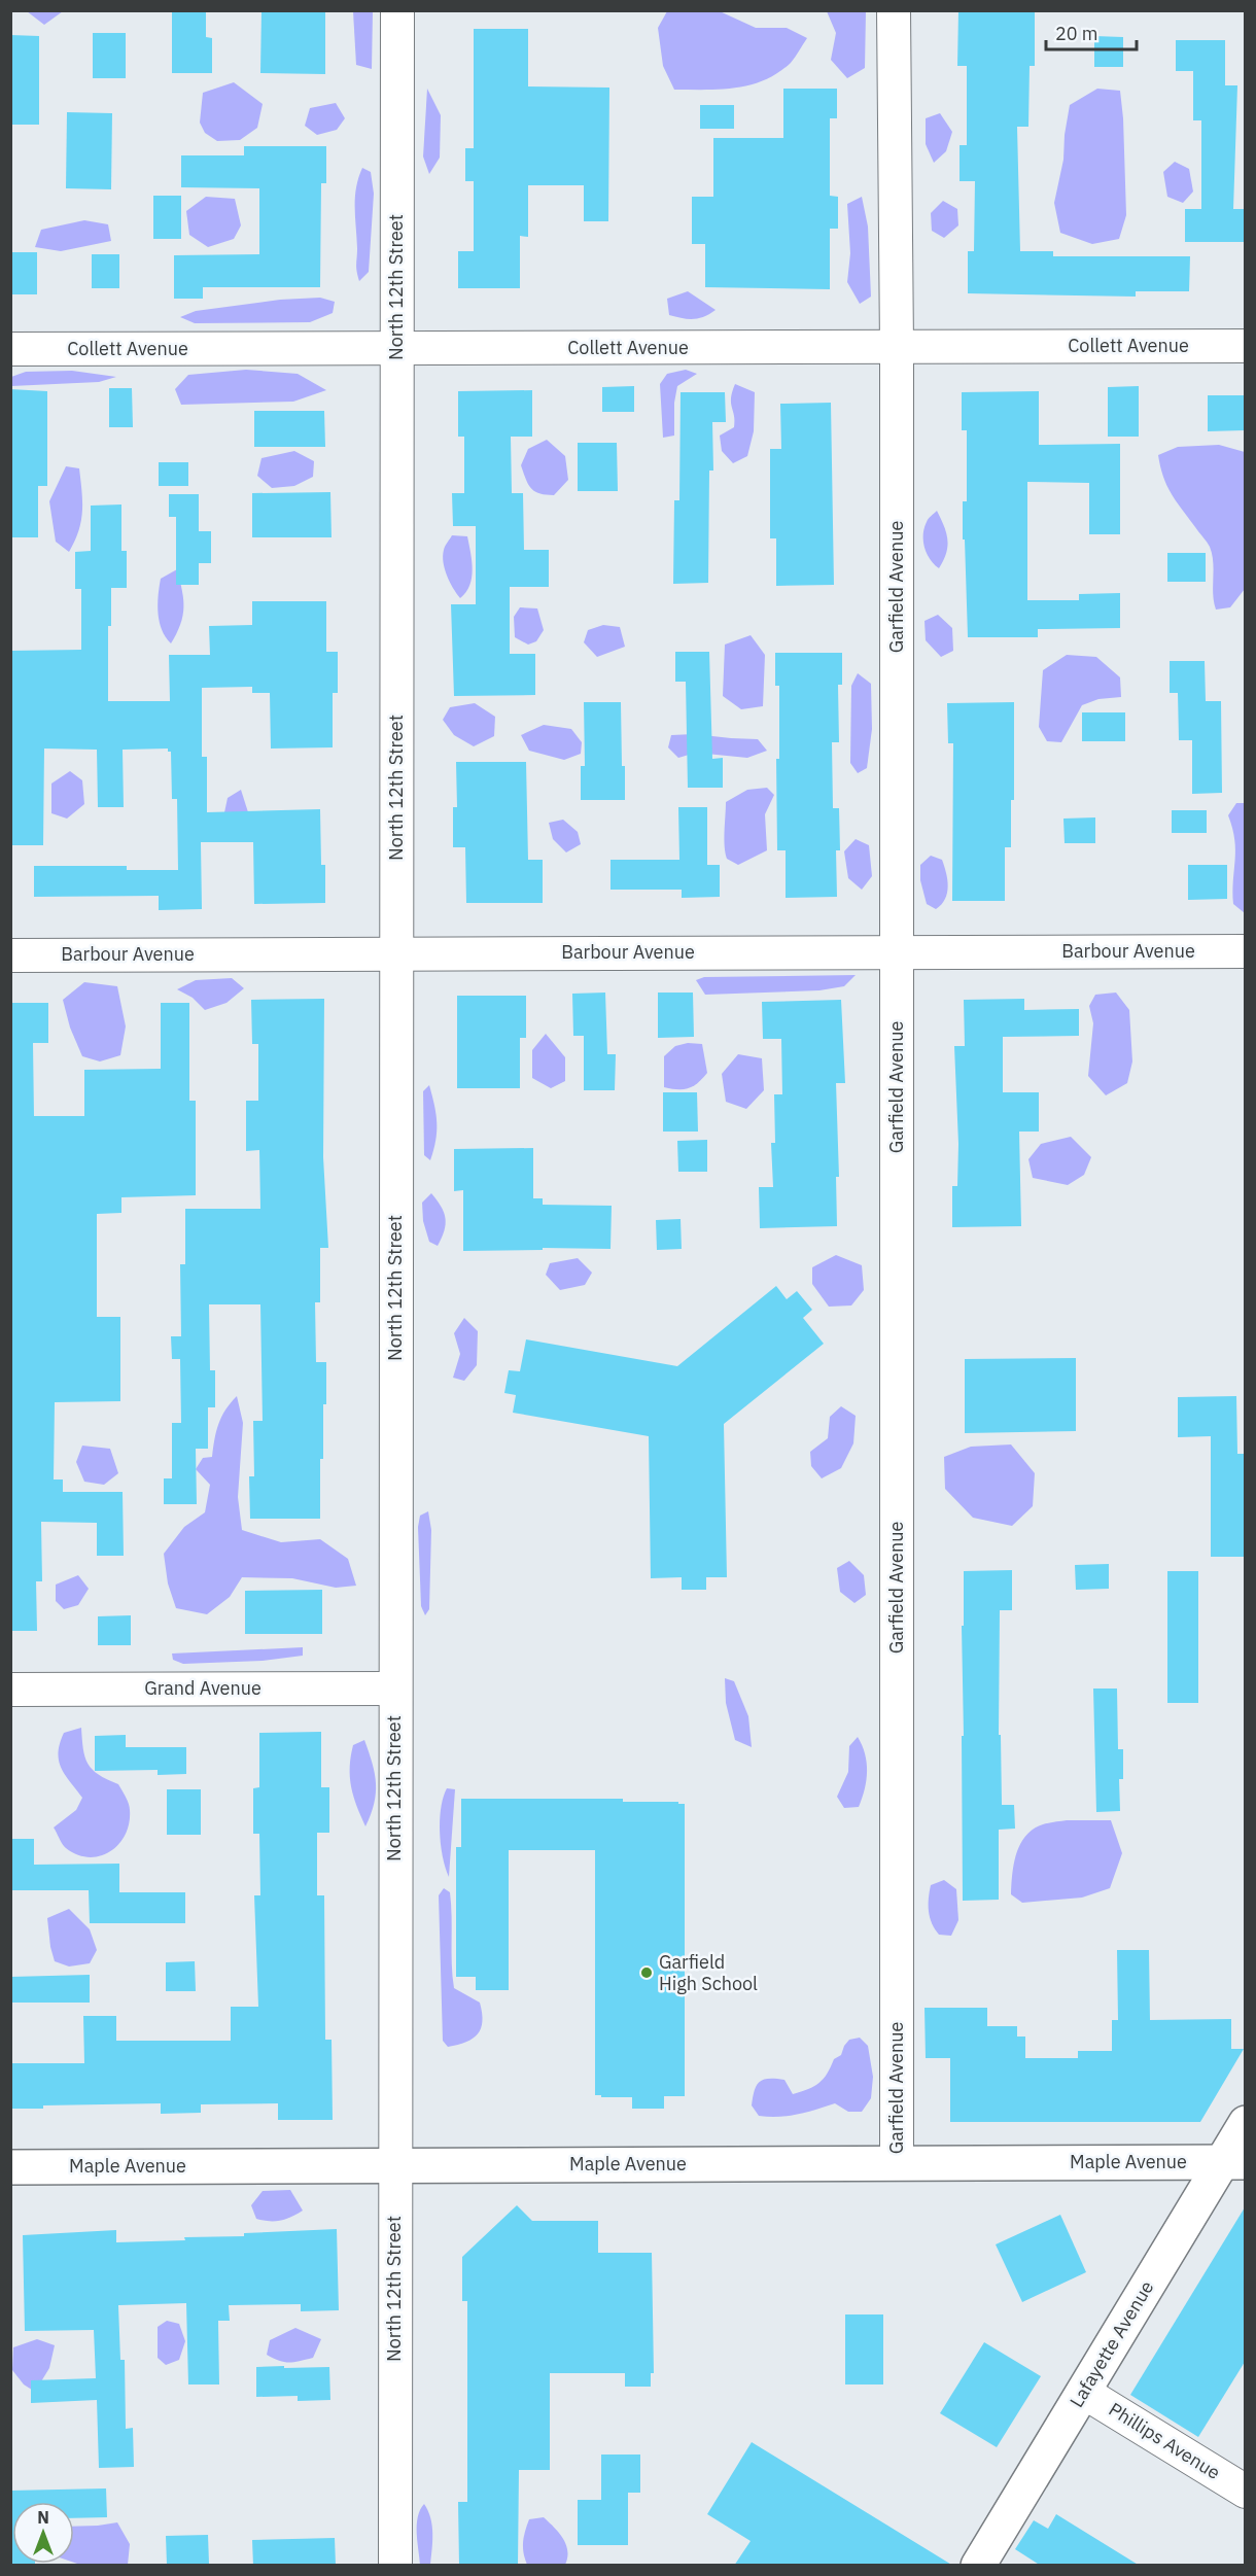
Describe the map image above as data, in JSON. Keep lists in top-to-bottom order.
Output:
{
  "streets": {
    "main road": ["Maple Avenue", "Lafayette Avenue"],
    "street": [
      "North 12th Street",
      "Collett Avenue",
      "Garfield Avenue",
      "Barbour Avenue",
      "Grand Avenue",
      "Phillips Avenue"
    ]
  },
  "crossings": [
    ["North 12th Street", "Collett Avenue"],
    ["North 12th Street", "Barbour Avenue"],
    ["North 12th Street", "Grand Avenue"],
    ["North 12th Street", "Maple Avenue"],
    ["Collett Avenue", "Garfield Avenue"],
    ["Garfield Avenue", "Barbour Avenue"],
    ["Garfield Avenue", "Maple Avenue"],
    ["Maple Avenue", "Lafayette Avenue"],
    ["Lafayette Avenue", "Phillips Avenue"]
  ],
  "places": ["Garfield High School"],
  "scale_bar": "20 m",
  "north": "top"
}
